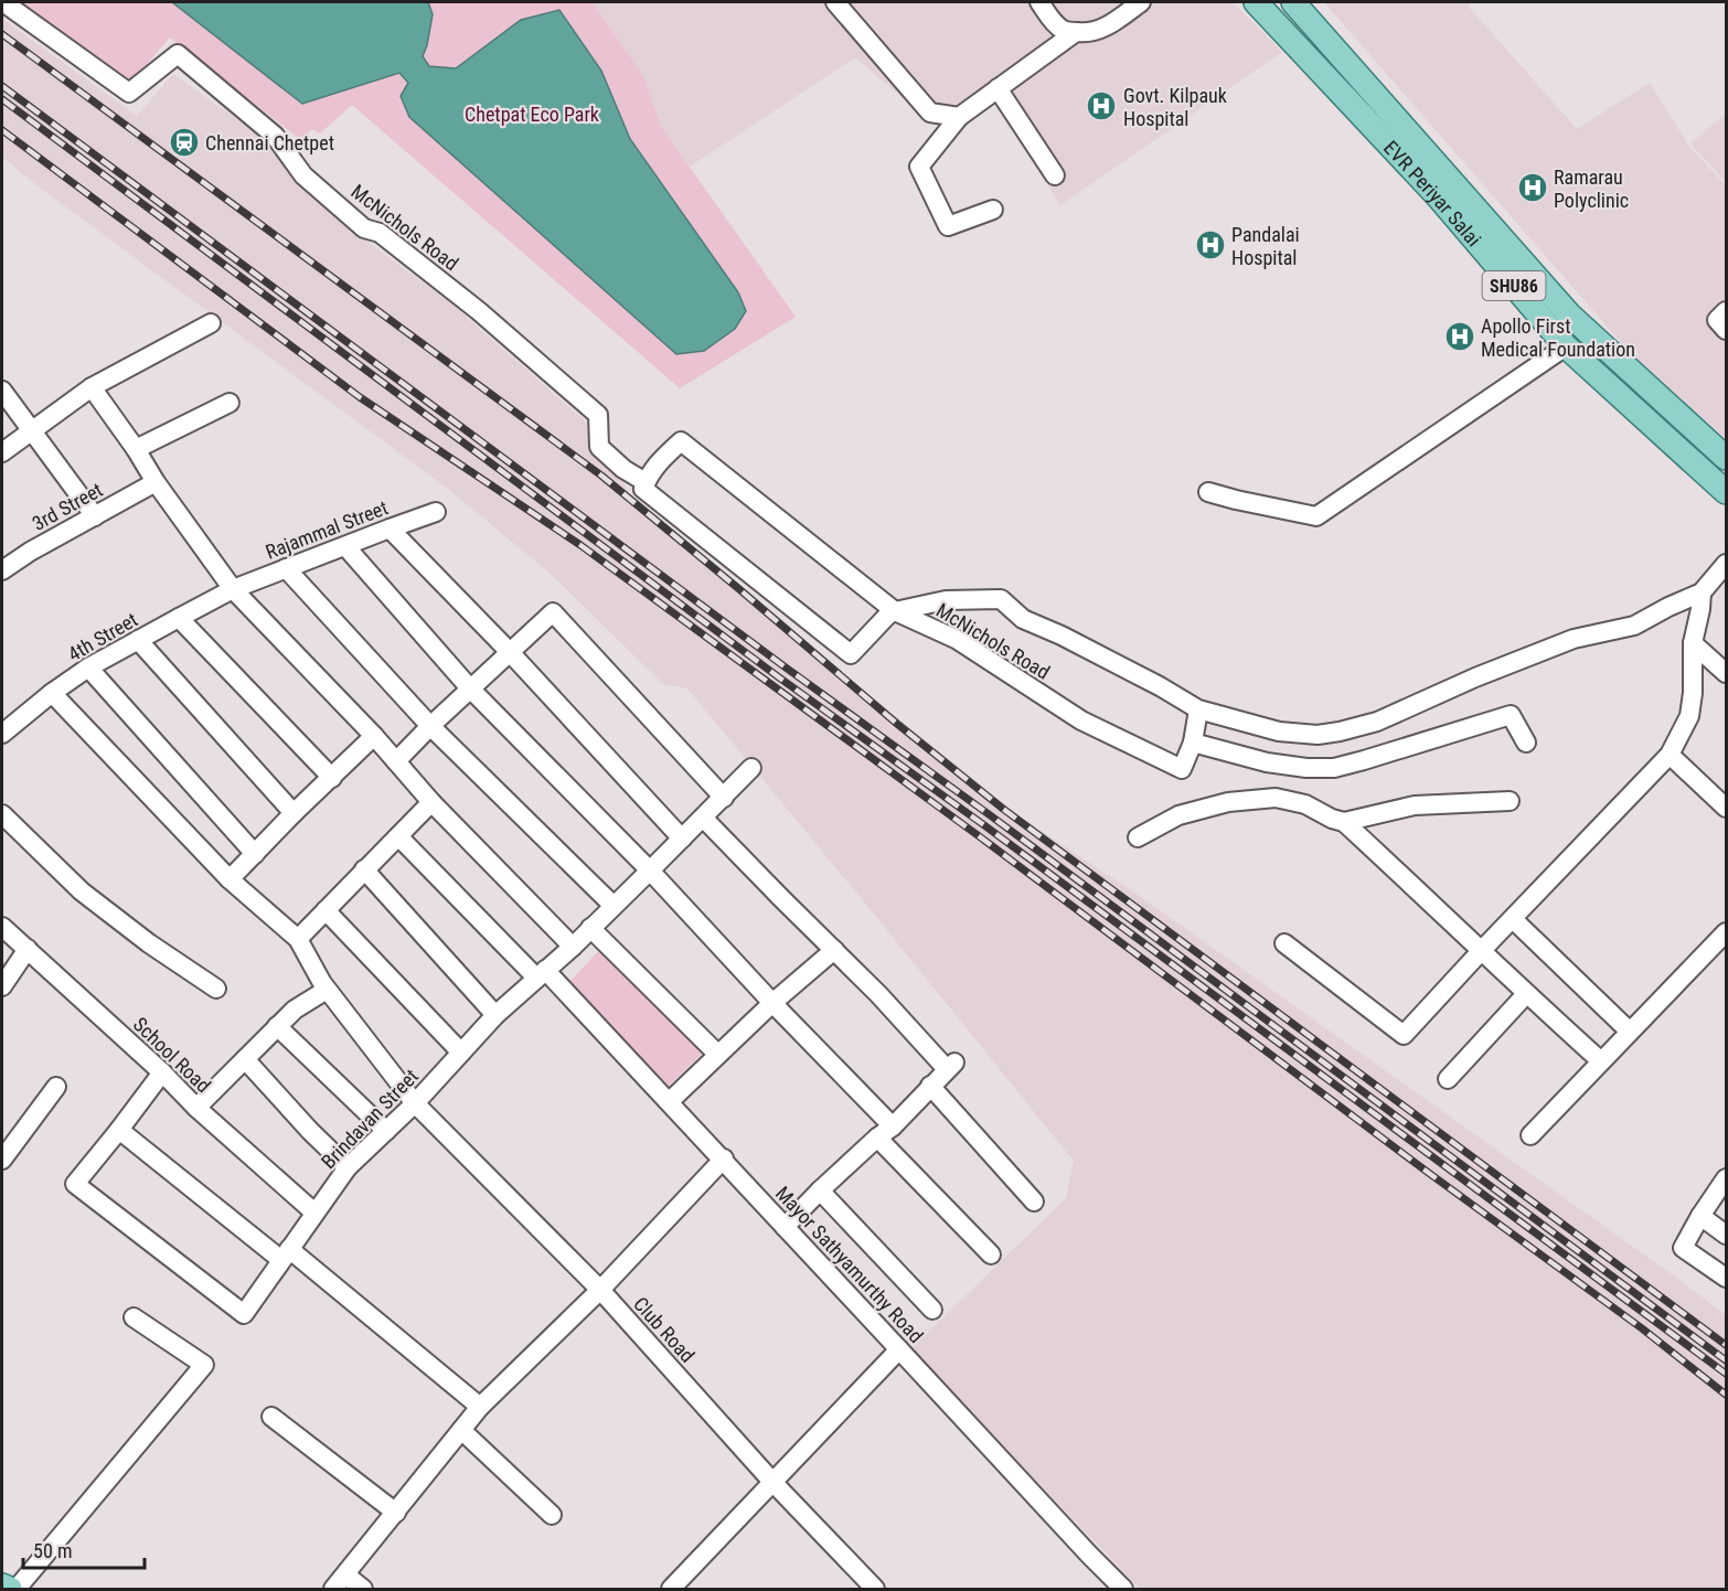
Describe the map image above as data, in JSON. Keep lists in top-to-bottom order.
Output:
{
  "streets": {
    "main road": ["EVR Periyar Salai", "SHU86"],
    "street": [
      "McNichols Road",
      "3rd Street",
      "Rajammal Street",
      "4th Street",
      "School Road",
      "Brindavan Street",
      "Mayor Sathyamurthy Road",
      "Club Road"
    ]
  },
  "crossings": [
    ["Rajammal Street", "4th Street"],
    ["4th Street", "Club Road"],
    ["School Road", "Brindavan Street"],
    ["Brindavan Street", "Mayor Sathyamurthy Road"],
    ["Brindavan Street", "Club Road"]
  ],
  "parks": ["Chetpat Eco Park"],
  "places": {
    "hospital": [
      "Govt. Kilpauk Hospital",
      "Ramarau Polyclinic",
      "Pandalai Hospital",
      "Apollo First Medical Foundation"
    ],
    "station": ["Chennai Chetpet"]
  },
  "scale_bar": "50 m"
}
